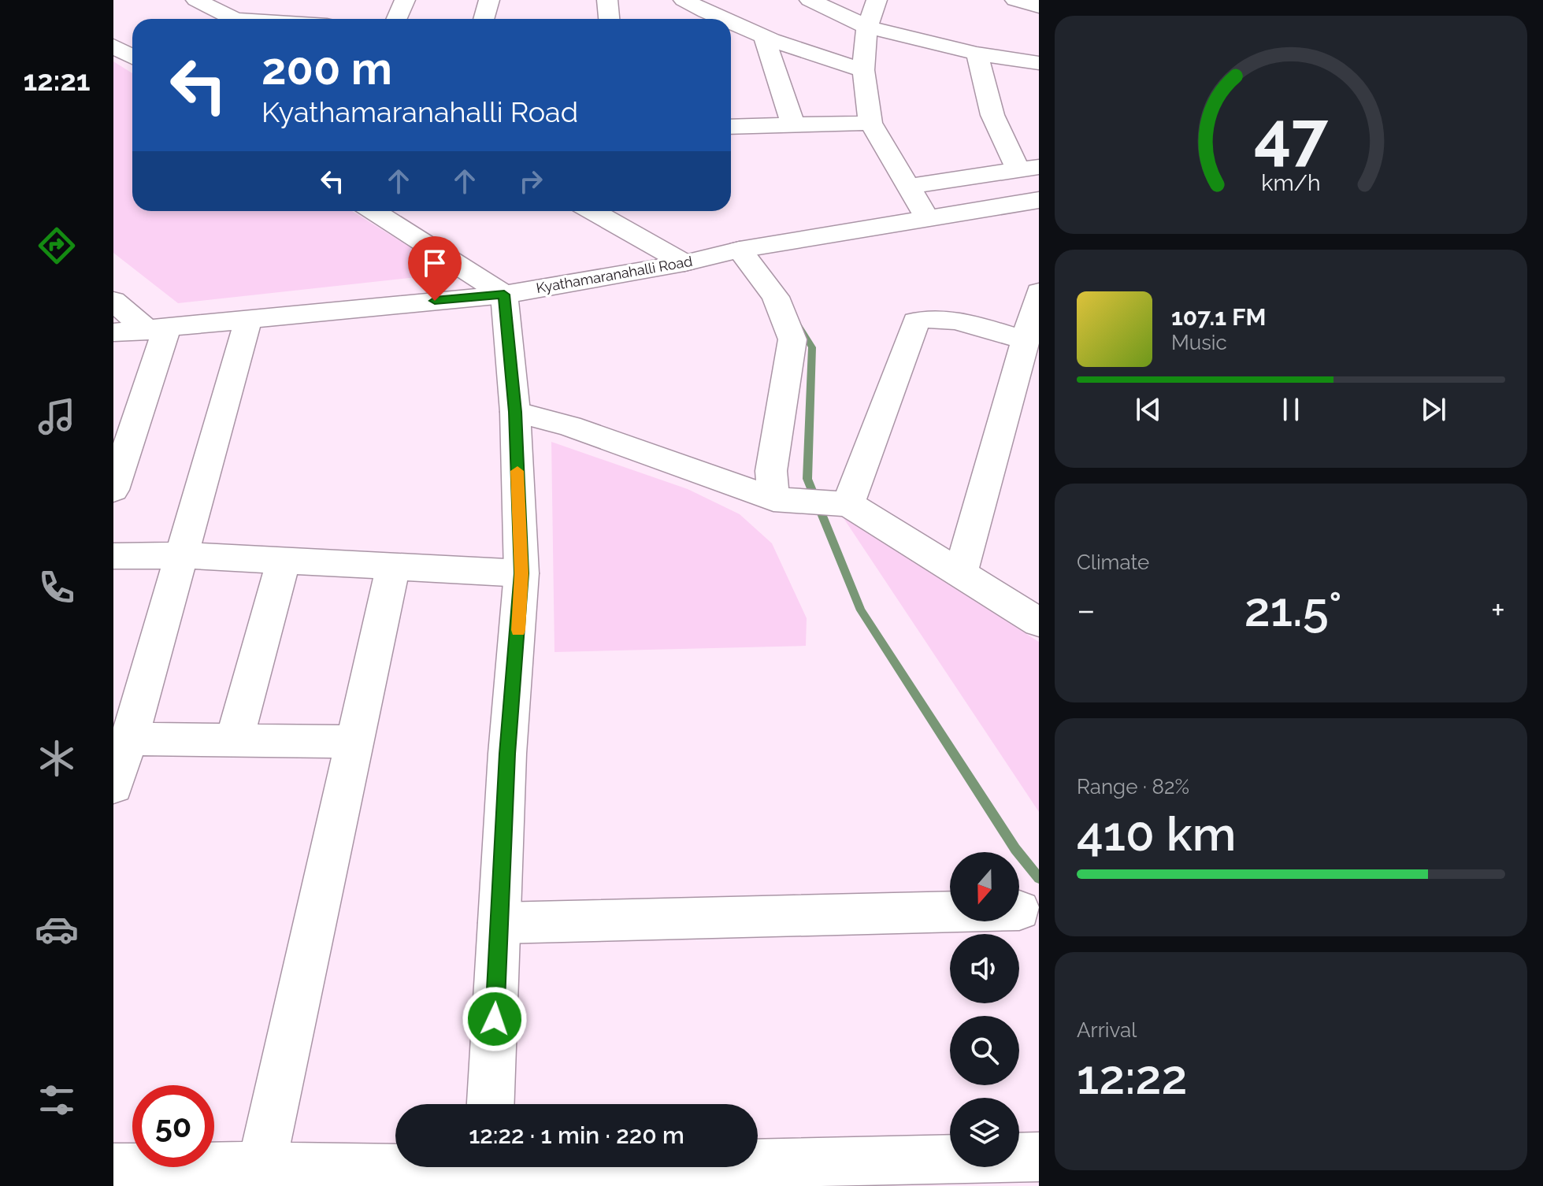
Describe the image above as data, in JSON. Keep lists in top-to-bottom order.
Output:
{
  "streets": {
    "street": ["Kyathamaranahalli Road"]
  },
  "north": "bottom",
  "page": {
    "tabs": "12:21",
    "turn": ["200 m", "Kyathamaranahalli Road"],
    "song": ["107.1 FM", "Music"],
    "tile": [
      "Climate",
      ["Range · 82%", "410 km"],
      ["Arrival", "12:22"]
    ],
    "heat": ["−", "21.5°", "+"],
    "limit": "50",
    "trip": "12:22 · 1 min · 220 m",
    "gauge": ["47", "km/h"]
  }
}
